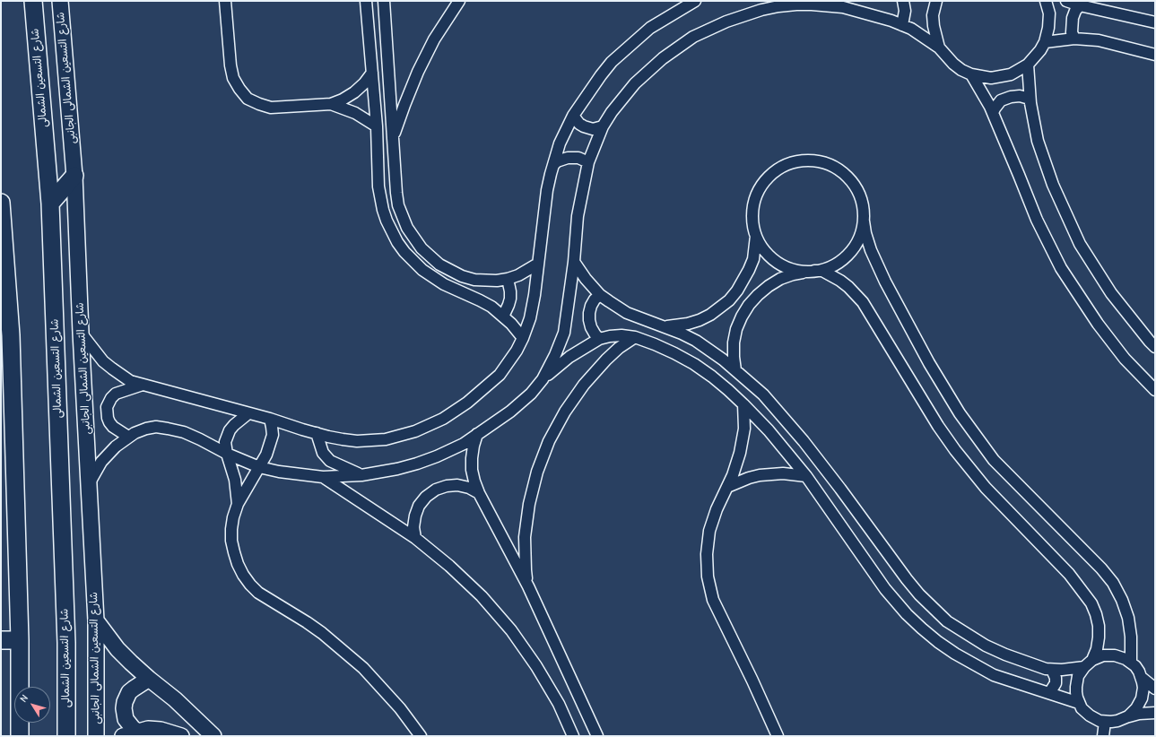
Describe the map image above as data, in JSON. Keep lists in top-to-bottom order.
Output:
{
  "streets": {
    "main road": ["شارع التسعين الشمالى"],
    "street": ["شارع التسعين الشمالى الجانبى"]
  },
  "north": "top left"
}
